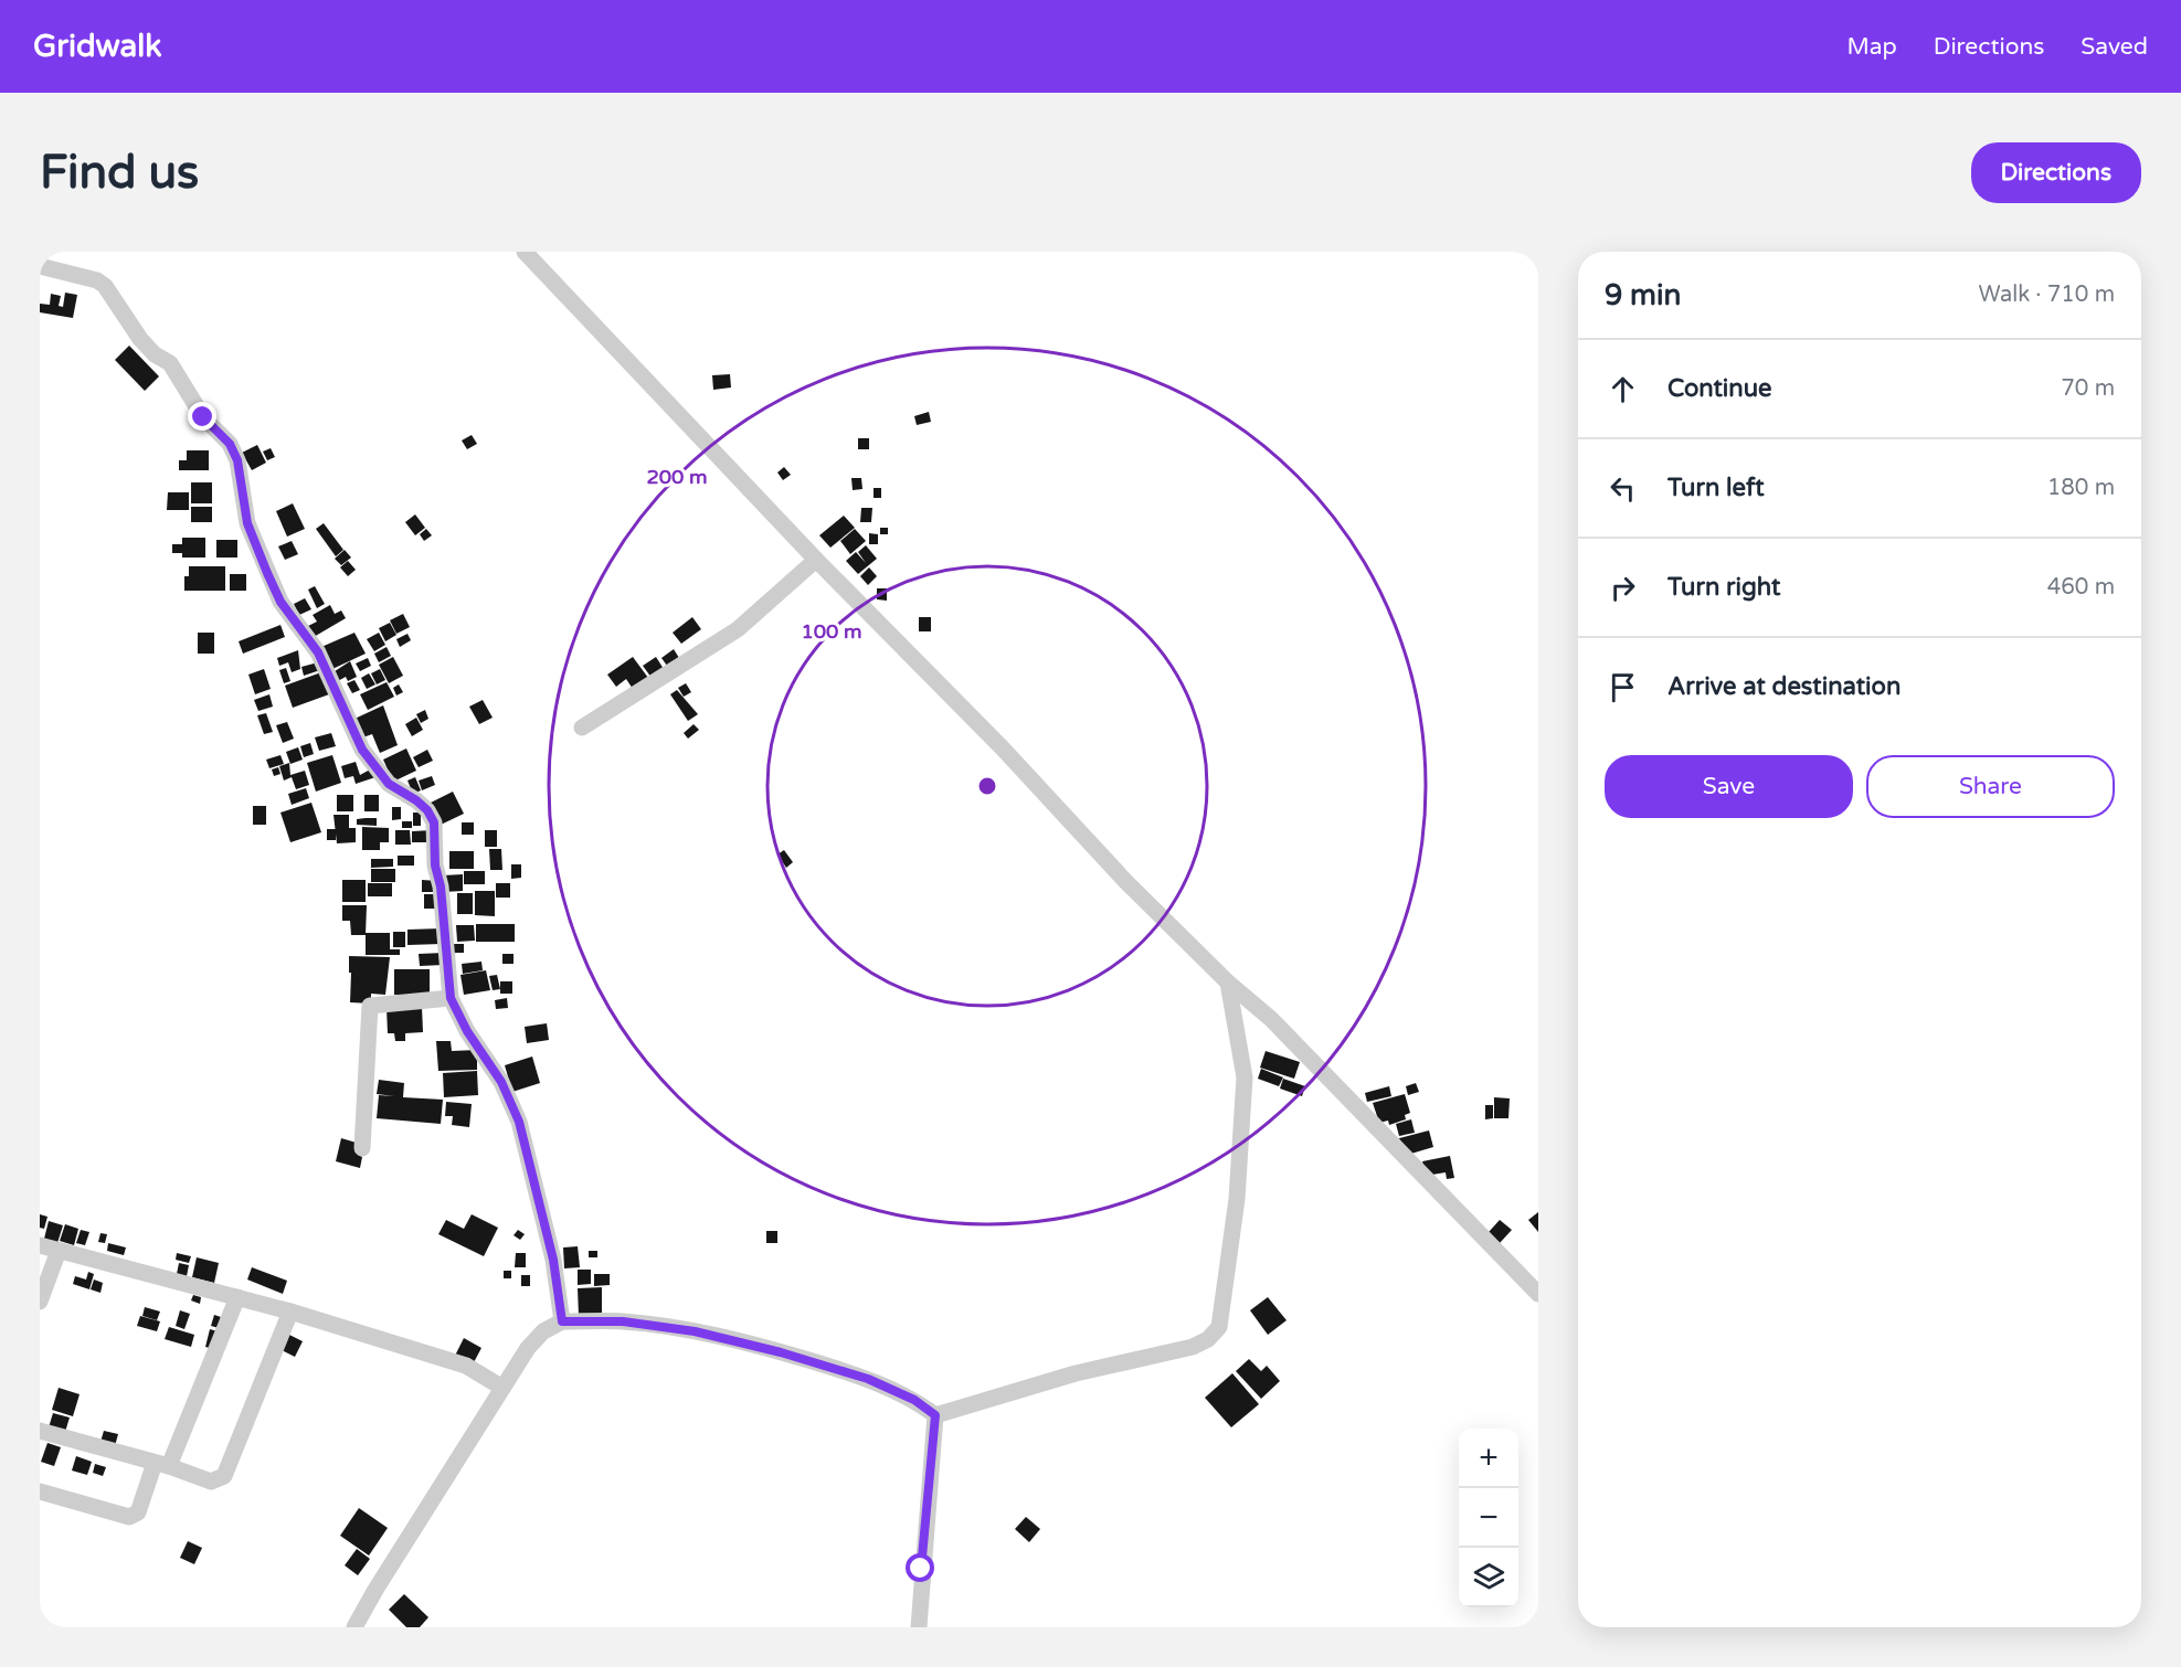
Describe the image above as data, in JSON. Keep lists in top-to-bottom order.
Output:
{
  "page": {
    "header": "Gridwalk",
    "nav": ["Map", "Directions", "Saved"],
    "buttons": [
      "Directions",
      ["Save", "Share"]
    ],
    "title": "Find us",
    "heading": ["9 min", "Walk · 710 m"],
    "list": [
      ["Continue", "70 m"],
      ["Turn left", "180 m"],
      ["Turn right", "460 m"],
      "Arrive at destination"
    ],
    "map_buttons": ["+", "−"]
  },
  "rings": ["200 m", "100 m"]
}
